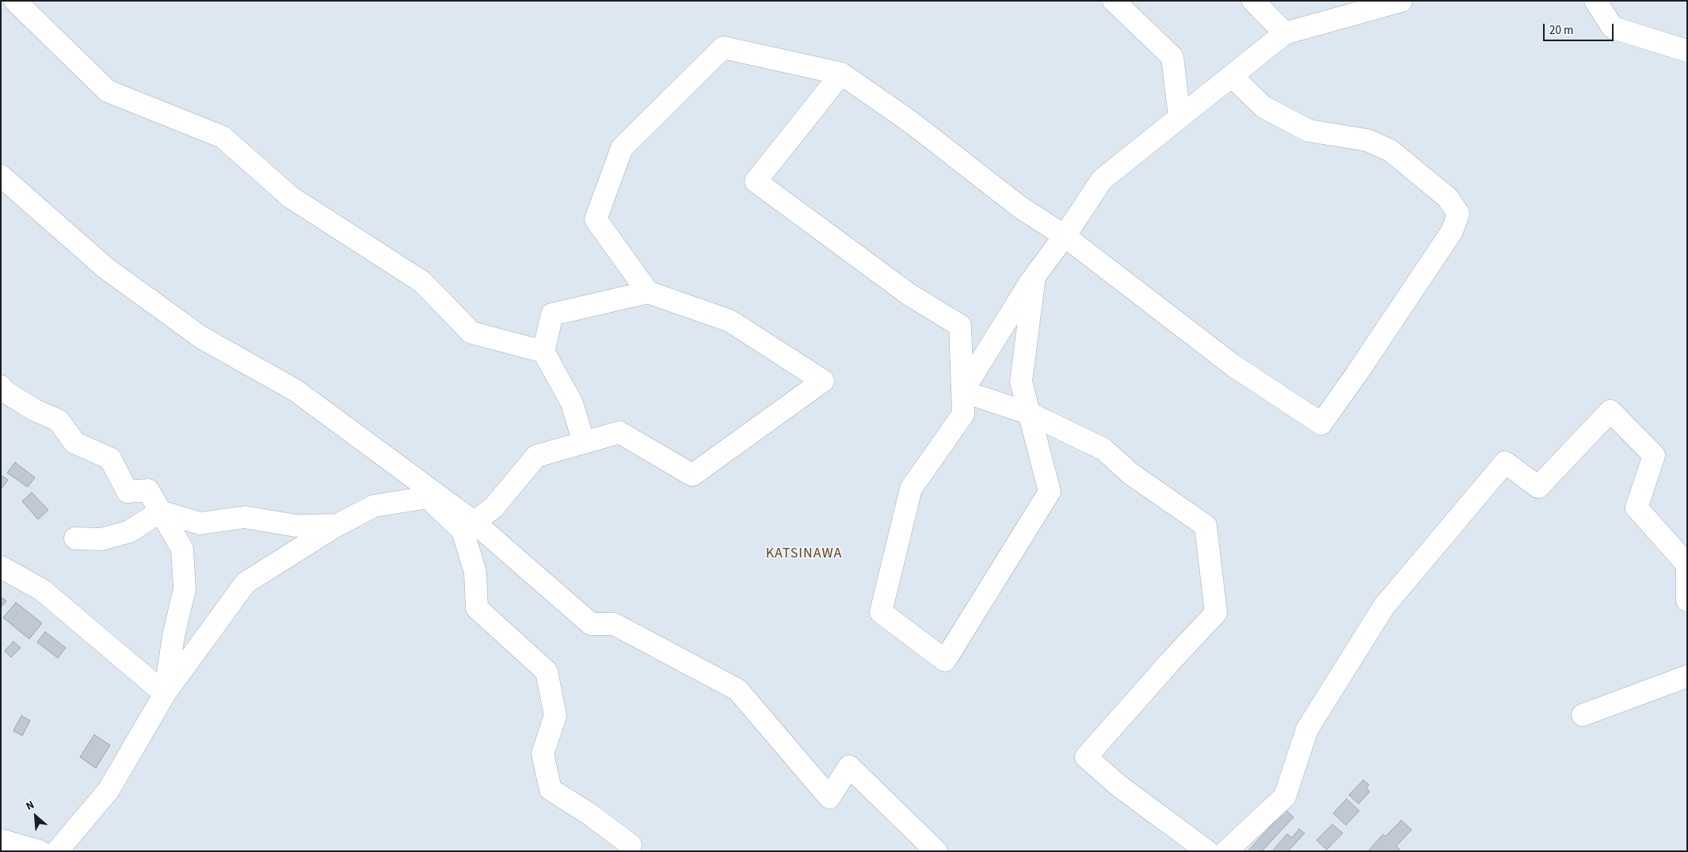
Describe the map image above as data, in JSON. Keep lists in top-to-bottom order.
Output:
{
  "districts": ["KATSINAWA"],
  "scale_bar": "20 m",
  "north": "top left"
}
